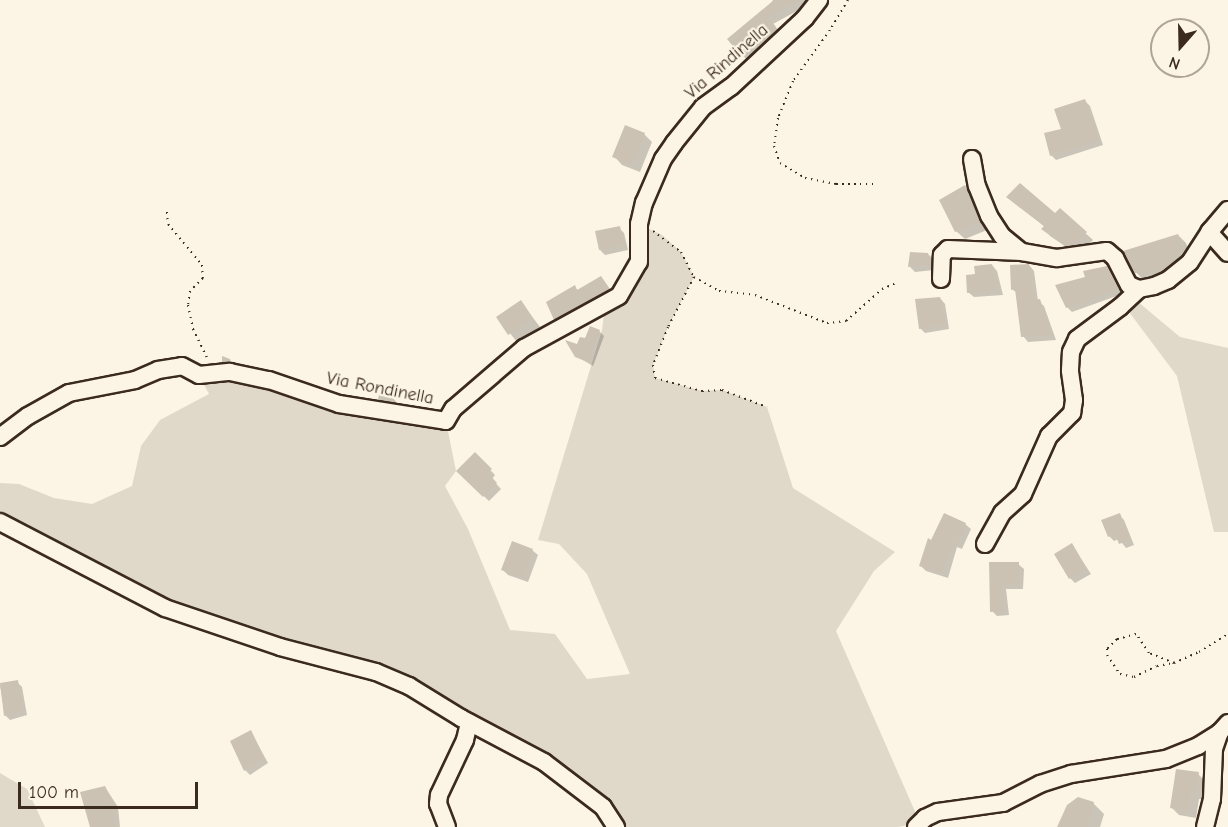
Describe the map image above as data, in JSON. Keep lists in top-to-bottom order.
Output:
{
  "streets": {
    "street": ["Via Rindinella", "Via Rondinella"]
  },
  "crossings": [
    ["Via Rindinella", "Via Rondinella"]
  ],
  "scale_bar": "100 m",
  "north": "bottom"
}
